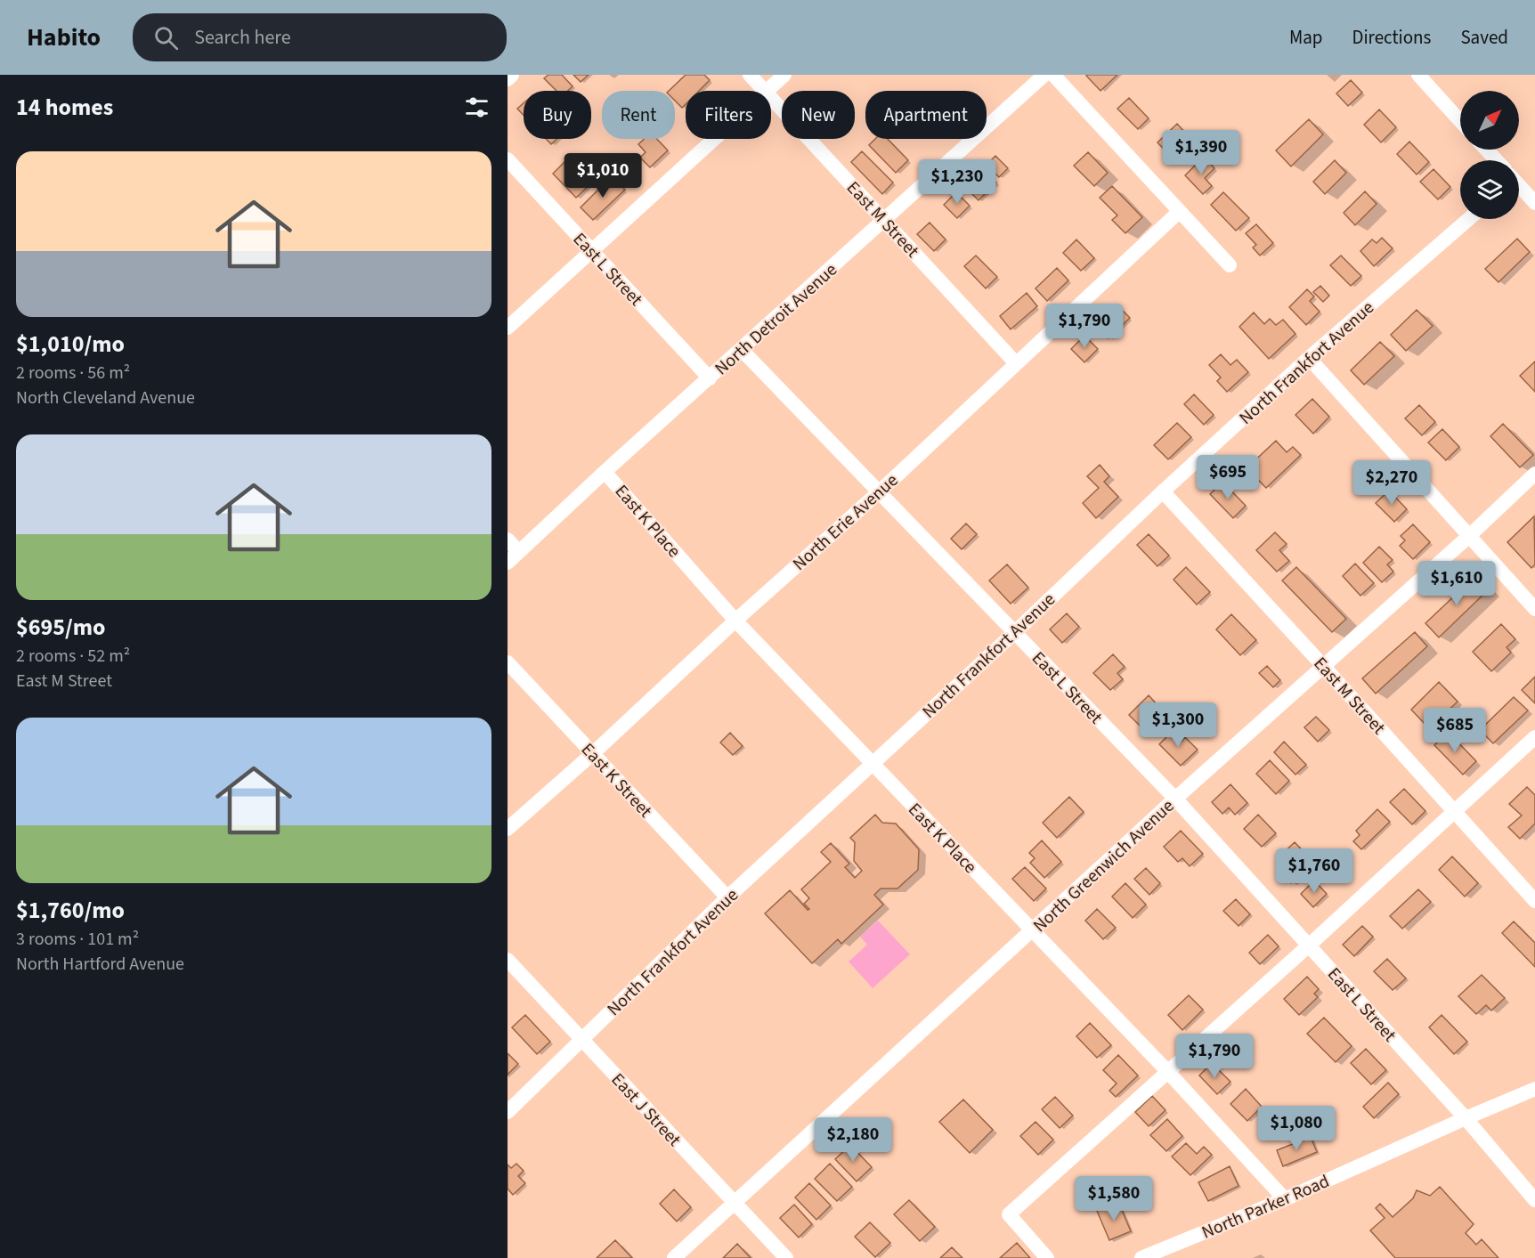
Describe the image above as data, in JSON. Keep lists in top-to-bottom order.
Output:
{
  "streets": {
    "street": [
      "East M Street",
      "East L Street",
      "North Detroit Avenue",
      "North Frankfort Avenue",
      "East K Place",
      "North Erie Avenue",
      "East K Street",
      "North Greenwich Avenue",
      "East J Street",
      "North Parker Road"
    ]
  },
  "crossings": [
    ["East M Street", "North Detroit Avenue"],
    ["East M Street", "North Frankfort Avenue"],
    ["East M Street", "North Erie Avenue"],
    ["East M Street", "North Greenwich Avenue"],
    ["East L Street", "North Detroit Avenue"],
    ["East L Street", "North Frankfort Avenue"],
    ["East L Street", "North Erie Avenue"],
    ["East L Street", "North Greenwich Avenue"],
    ["East L Street", "North Parker Road"],
    ["North Detroit Avenue", "East K Place"],
    ["North Frankfort Avenue", "East K Place"],
    ["North Frankfort Avenue", "East K Street"],
    ["North Frankfort Avenue", "East J Street"],
    ["East K Place", "North Erie Avenue"],
    ["East K Place", "North Greenwich Avenue"],
    ["East K Place", "North Parker Road"],
    ["North Erie Avenue", "East K Street"],
    ["North Greenwich Avenue", "East J Street"]
  ],
  "north": "top right",
  "page": {
    "header": "Habito",
    "search": "Search here",
    "nav": ["Map", "Directions", "Saved"],
    "heading": "14 homes",
    "chip": [
      "Buy",
      "Rent",
      "Filters",
      "New",
      "Apartment"
    ],
    "price": [
      "$1,390",
      "$1,010",
      "$1,230",
      "$1,790",
      "$695",
      "$2,270",
      "$1,610",
      "$1,300",
      "$685",
      "$1,760",
      "$1,790",
      "$1,080",
      "$2,180",
      "$1,580"
    ],
    "list": [
      {
        "name": "$1,010/mo",
        "note": "2 rooms · 56 m² · North Cleveland Avenue"
      },
      {
        "name": "$695/mo",
        "note": "2 rooms · 52 m² · East M Street"
      },
      {
        "name": "$1,760/mo",
        "note": "3 rooms · 101 m² · North Hartford Avenue"
      }
    ]
  }
}
